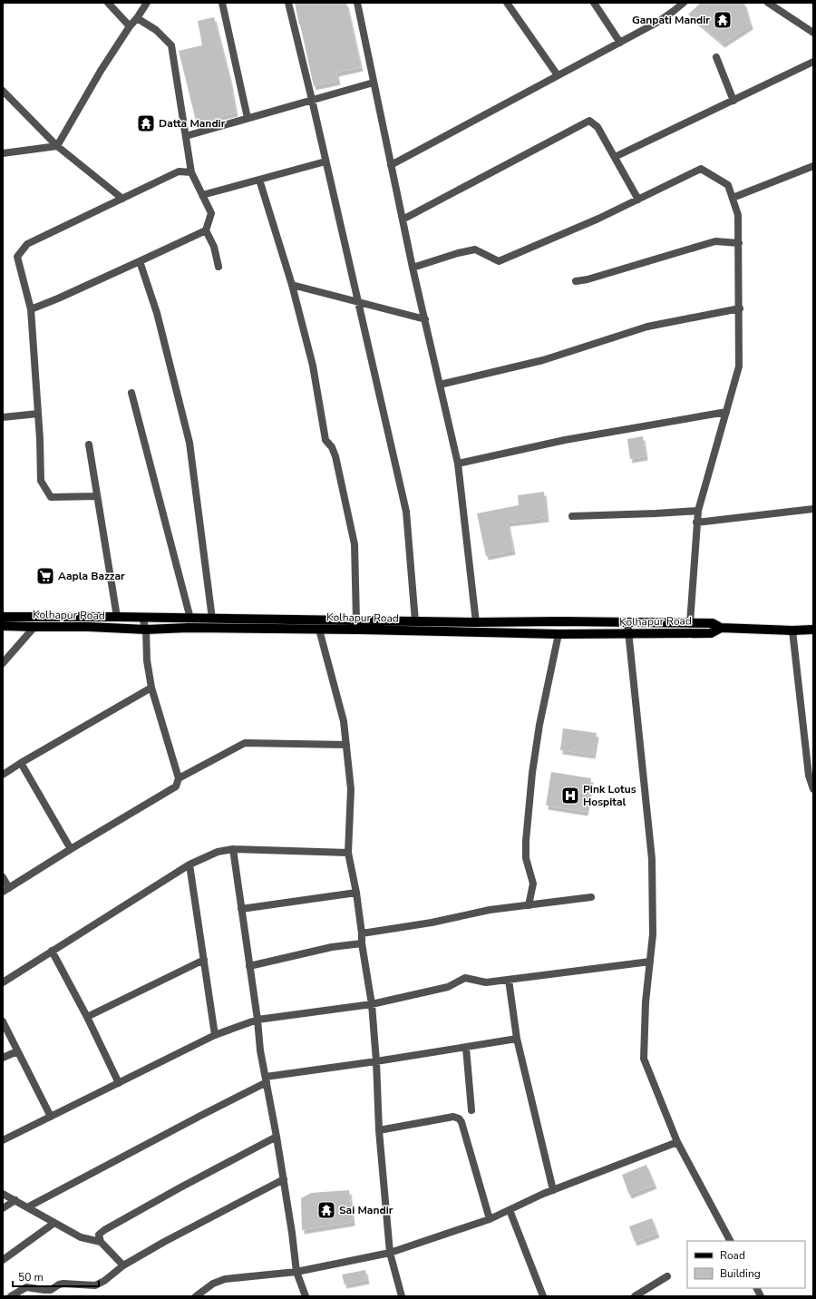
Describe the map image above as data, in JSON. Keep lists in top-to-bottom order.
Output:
{
  "streets": {
    "main road": ["Kolhapur Road"]
  },
  "places": {
    "temple": ["Ganpati Mandir", "Datta Mandir", "Sai Mandir"],
    "supermarket": ["Aapla Bazzar"],
    "hospital": ["Pink Lotus Hospital"]
  },
  "legend": ["Road", "Building"],
  "scale_bar": "50 m"
}
